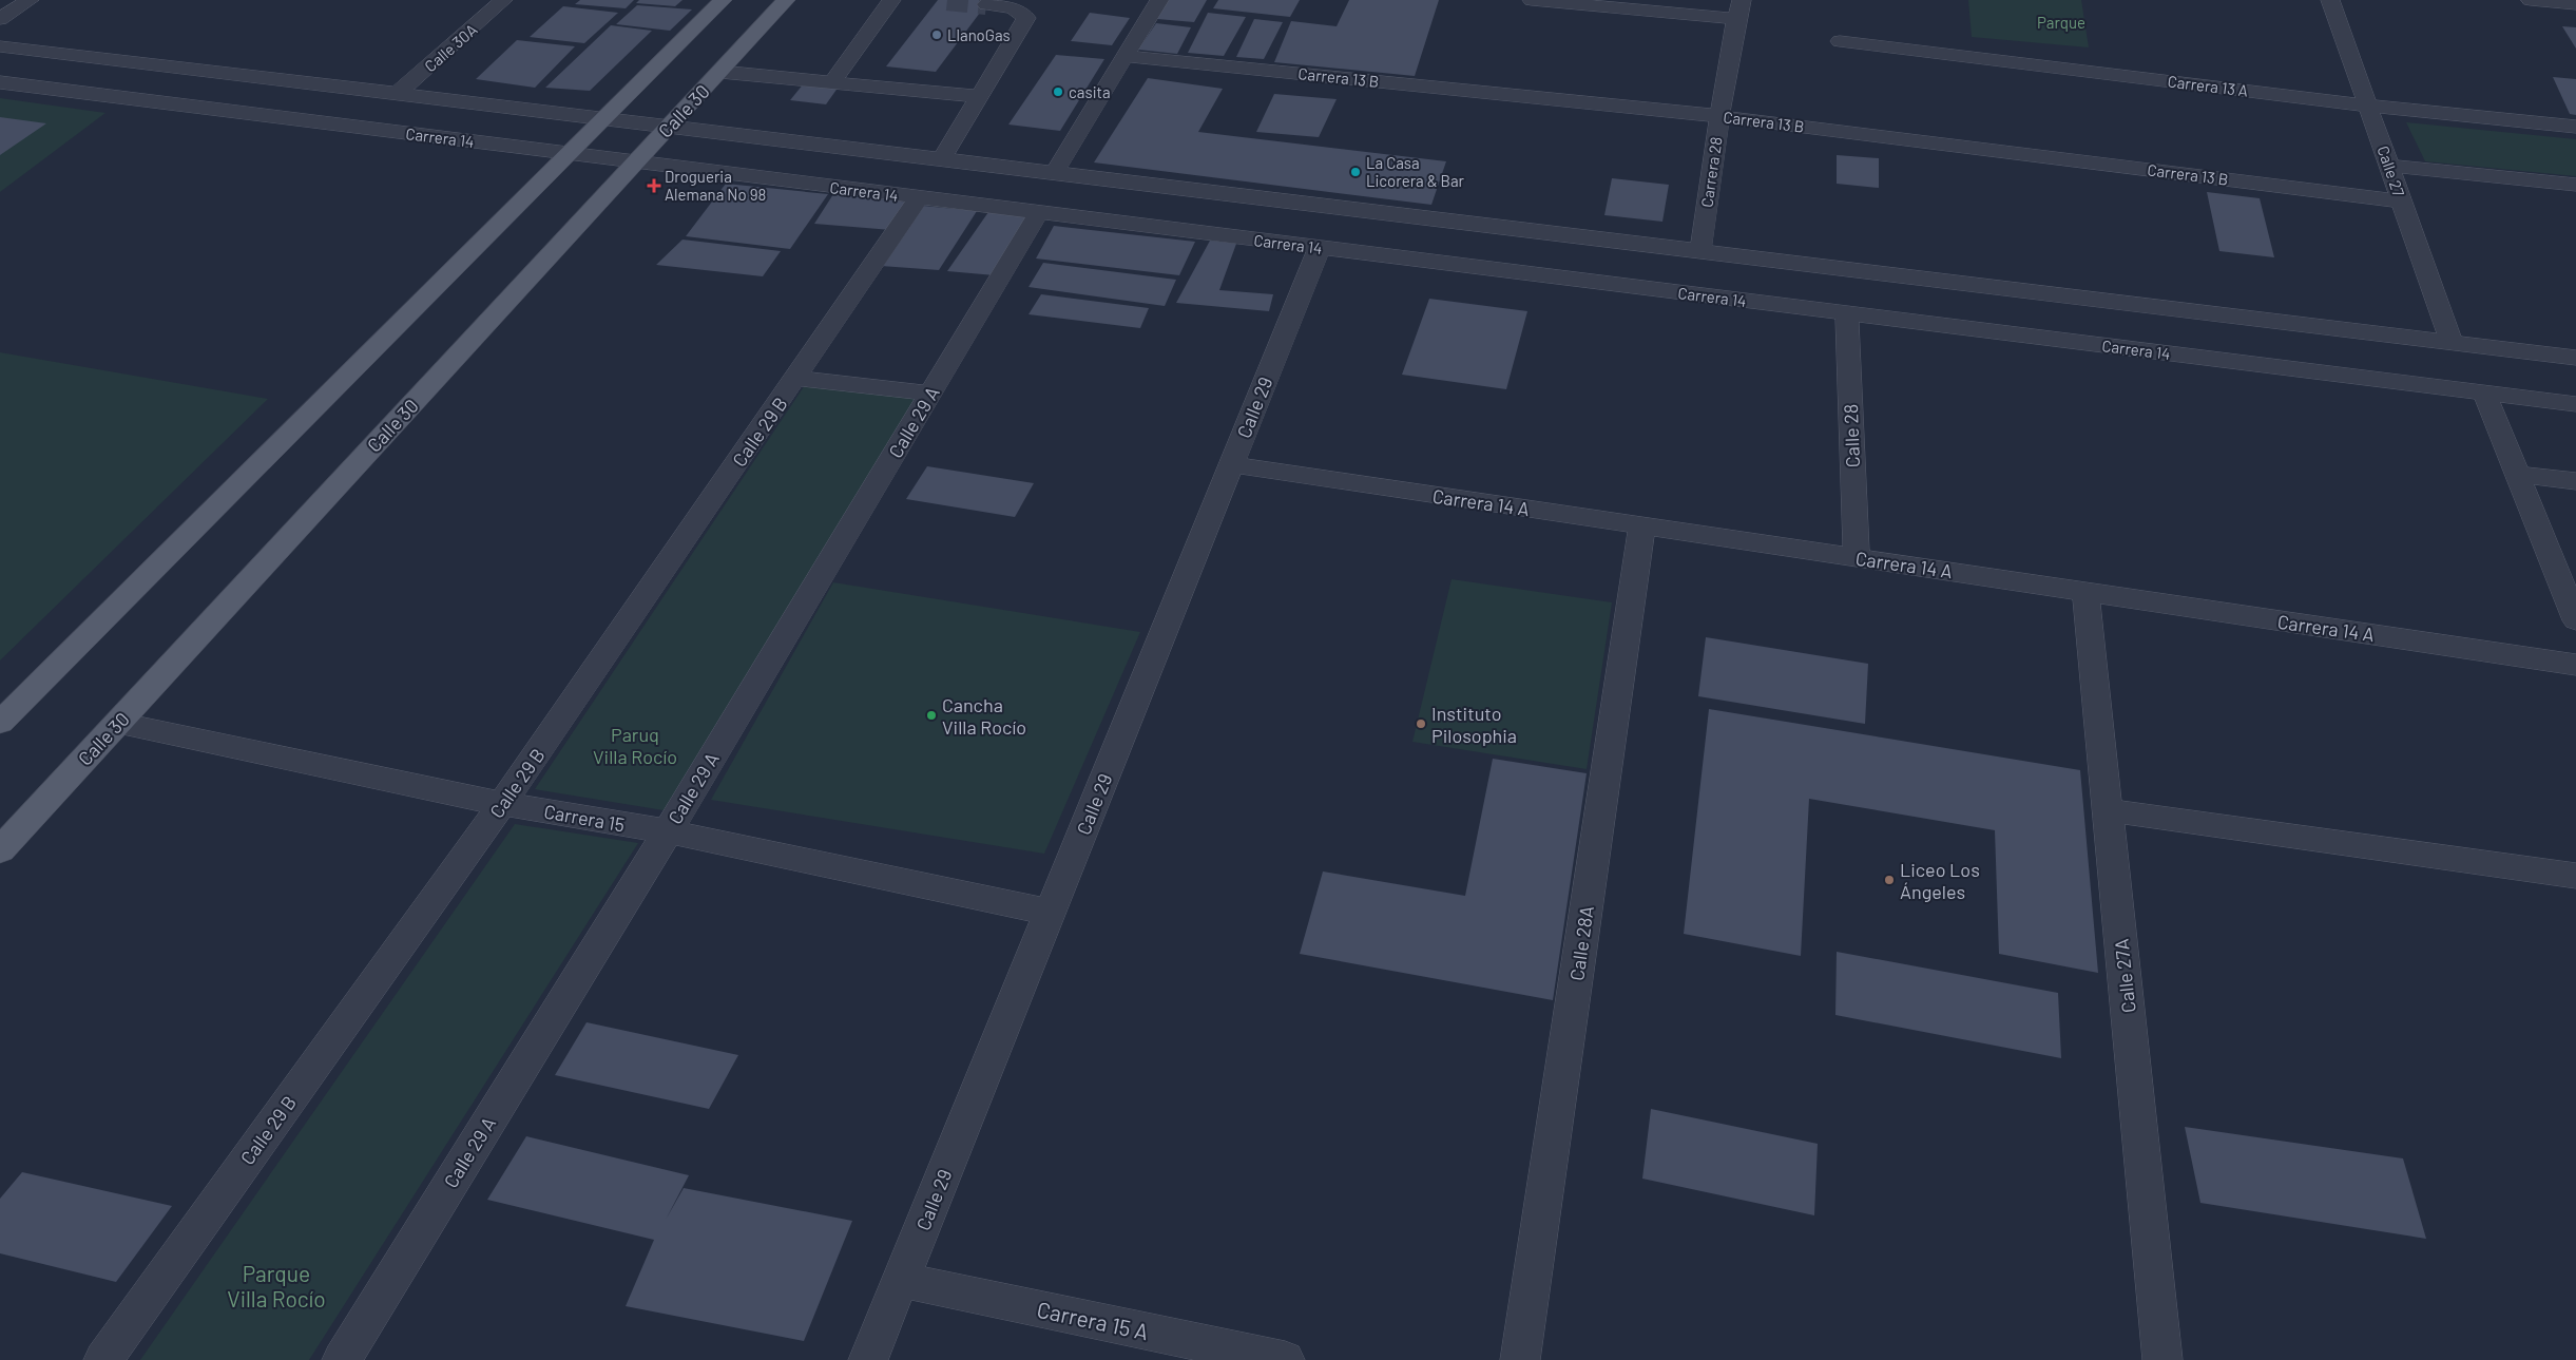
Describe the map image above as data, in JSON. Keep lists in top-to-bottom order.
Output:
{
  "streets": {
    "main road": ["Calle 30"],
    "street": [
      "Calle 30A",
      "Carrera 13 B",
      "Carrera 13 A",
      "Carrera 14",
      "Calle 27",
      "Carrera 28",
      "Calle 29",
      "Calle 29 A",
      "Calle 29 B",
      "Calle 28",
      "Carrera 14 A",
      "Carrera 15",
      "Calle 28A",
      "Calle 27A",
      "Carrera 15 A"
    ]
  },
  "crossings": [
    ["Carrera 13 B", "Calle 27"],
    ["Carrera 13 B", "Carrera 28"],
    ["Carrera 13 A", "Calle 27"],
    ["Calle 30", "Carrera 14"],
    ["Calle 30", "Carrera 15"],
    ["Carrera 14", "Calle 29"],
    ["Carrera 14", "Calle 29 A"],
    ["Carrera 14", "Calle 29 B"],
    ["Carrera 14", "Calle 28"],
    ["Calle 29", "Carrera 14 A"],
    ["Calle 29", "Carrera 15"],
    ["Calle 29", "Carrera 15 A"],
    ["Calle 29 A", "Carrera 15"],
    ["Calle 29 B", "Carrera 15"],
    ["Calle 28", "Carrera 14 A"],
    ["Carrera 14 A", "Calle 28A"],
    ["Carrera 14 A", "Calle 27A"]
  ],
  "parks": ["Parque", "Paruq Villa Rocío", "Parque Villa Rocío"],
  "places": {
    "other": [
      "LlanoGas",
      "casita",
      "La Casa Licorera & Bar",
      "Cancha Villa Rocío",
      "Instituto Pilosophia",
      "Liceo Los Ángeles"
    ],
    "health": ["Drogueria Alemana No 98"]
  }
}
